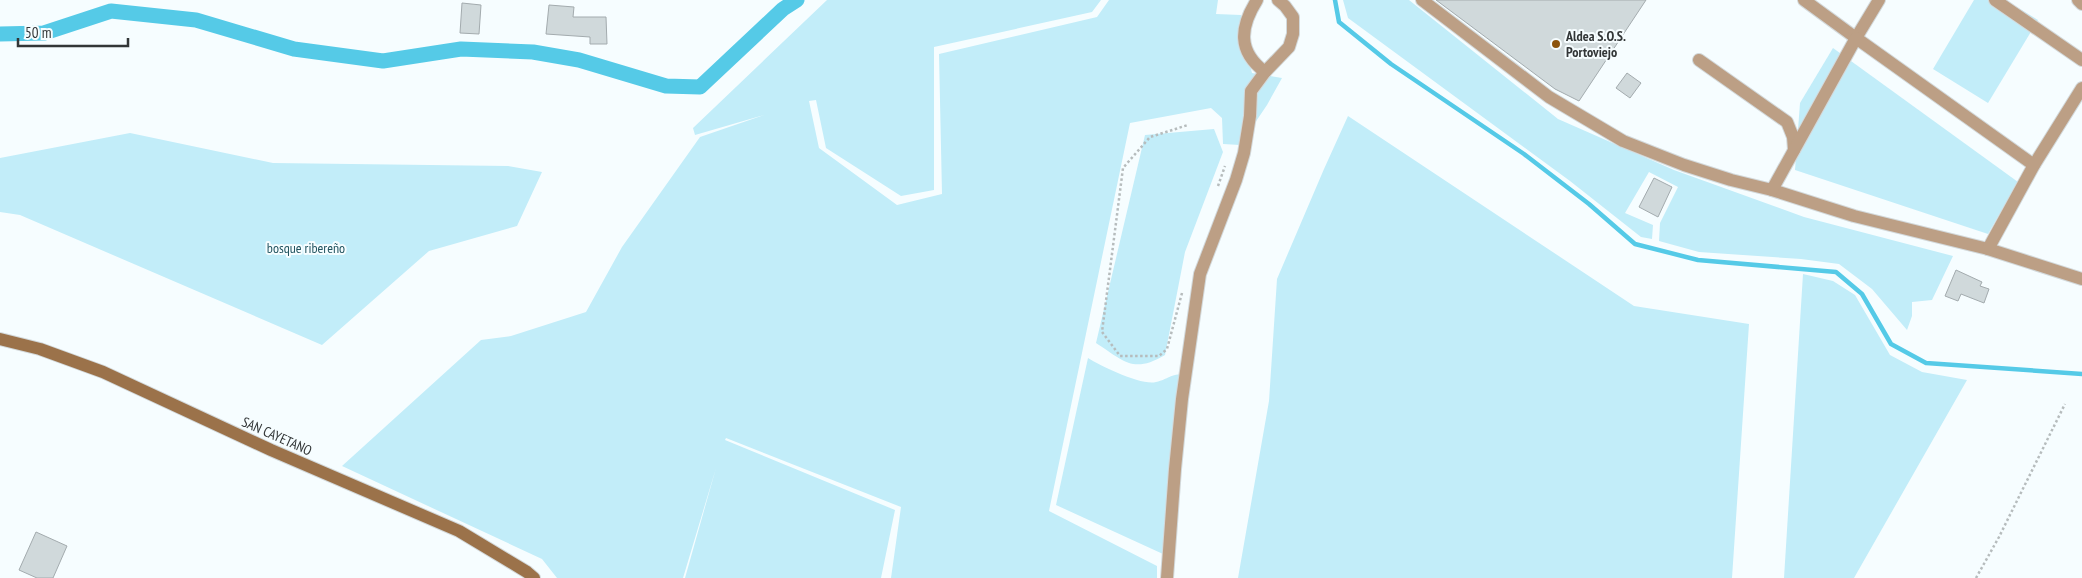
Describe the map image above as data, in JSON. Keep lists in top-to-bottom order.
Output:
{
  "streets": {
    "main road": ["SAN CAYETANO"]
  },
  "parks": ["bosque ribereño"],
  "places": ["Aldea S.O.S. Portoviejo"],
  "scale_bar": "50 m"
}
